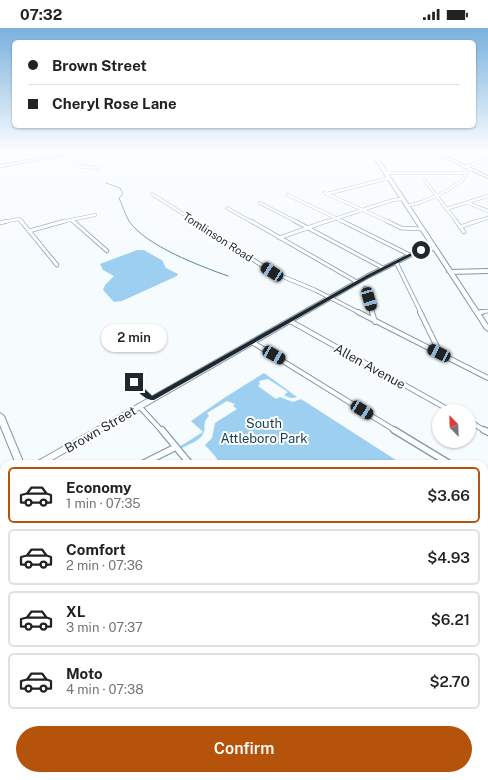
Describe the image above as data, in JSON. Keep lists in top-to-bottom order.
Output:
{
  "streets": {
    "main road": ["Brown Street"],
    "street": ["Tomlinson Road", "Allen Avenue"]
  },
  "crossings": [
    ["Tomlinson Road", "Brown Street"],
    ["Allen Avenue", "Brown Street"]
  ],
  "parks": ["South Attleboro Park"],
  "north": "top left",
  "page": {
    "status": "07:32",
    "banner": ["Brown Street", "Cheryl Rose Lane"],
    "bubble": "2 min",
    "list": [
      {
        "name": "Economy",
        "note": "1 min · 07:35",
        "value": "$3.66"
      },
      {
        "name": "Comfort",
        "note": "2 min · 07:36",
        "value": "$4.93"
      },
      {
        "name": "XL",
        "note": "3 min · 07:37",
        "value": "$6.21"
      },
      {
        "name": "Moto",
        "note": "4 min · 07:38",
        "value": "$2.70"
      }
    ],
    "buttons": "Confirm"
  }
}
